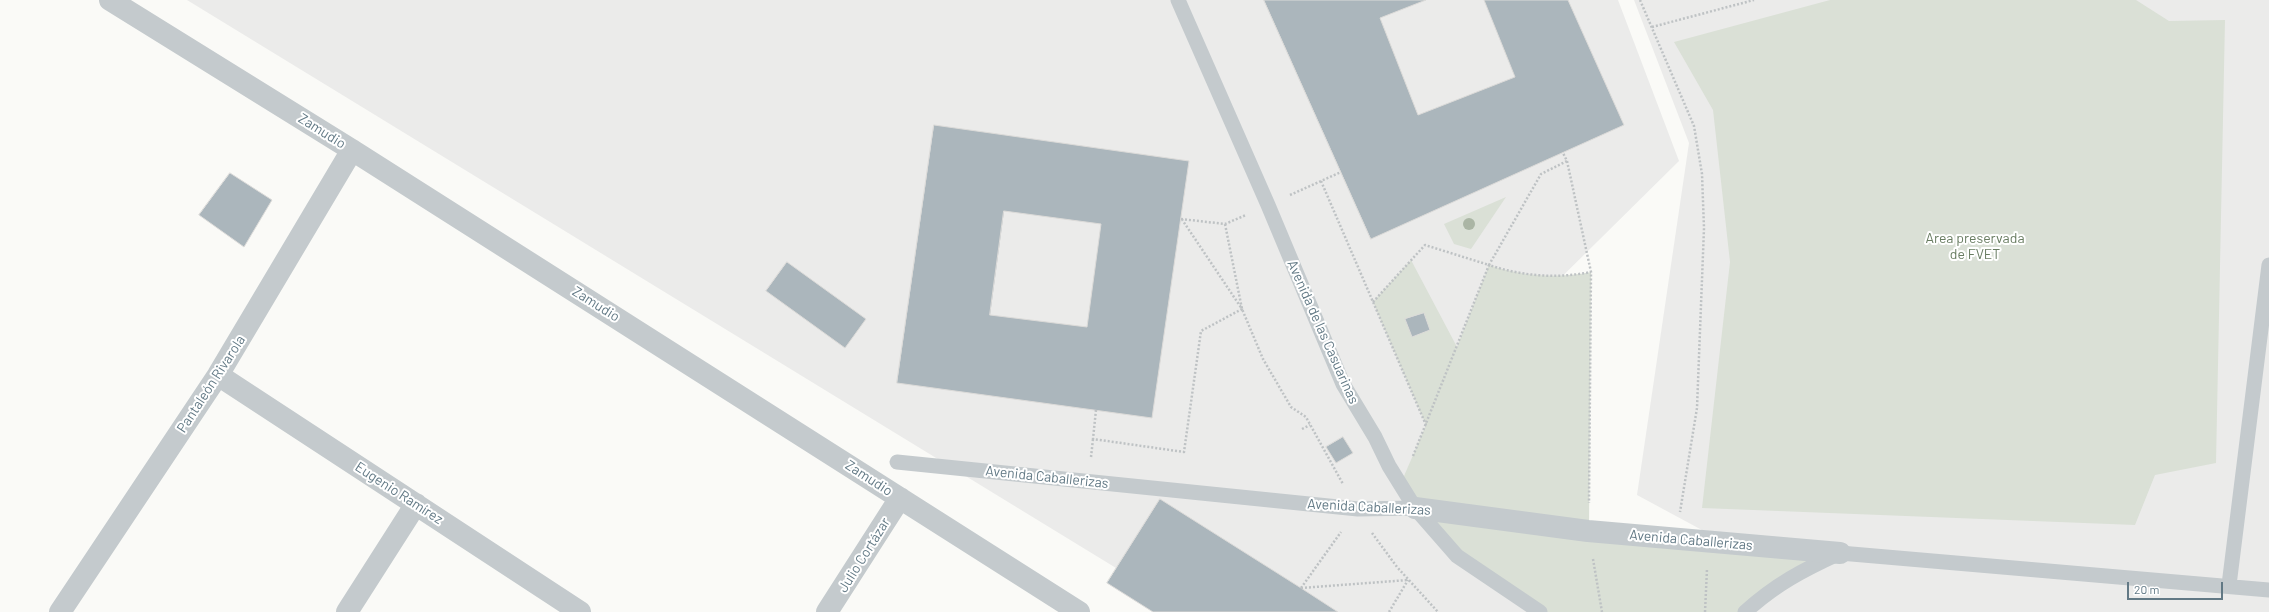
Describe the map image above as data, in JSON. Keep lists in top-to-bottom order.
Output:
{
  "streets": {
    "street": [
      "Zamudio",
      "Pantaleón Rivarola",
      "Avenida Caballerizas",
      "Eugenio Ramírez",
      "Julio Cortázar"
    ],
    "lane": ["Avenida de las Casuarinas"]
  },
  "crossings": [
    ["Zamudio", "Pantaleón Rivarola"],
    ["Zamudio", "Julio Cortázar"],
    ["Avenida de las Casuarinas", "Avenida Caballerizas"],
    ["Pantaleón Rivarola", "Eugenio Ramírez"]
  ],
  "parks": ["Area preservada de FVET"],
  "scale_bar": "20 m"
}
